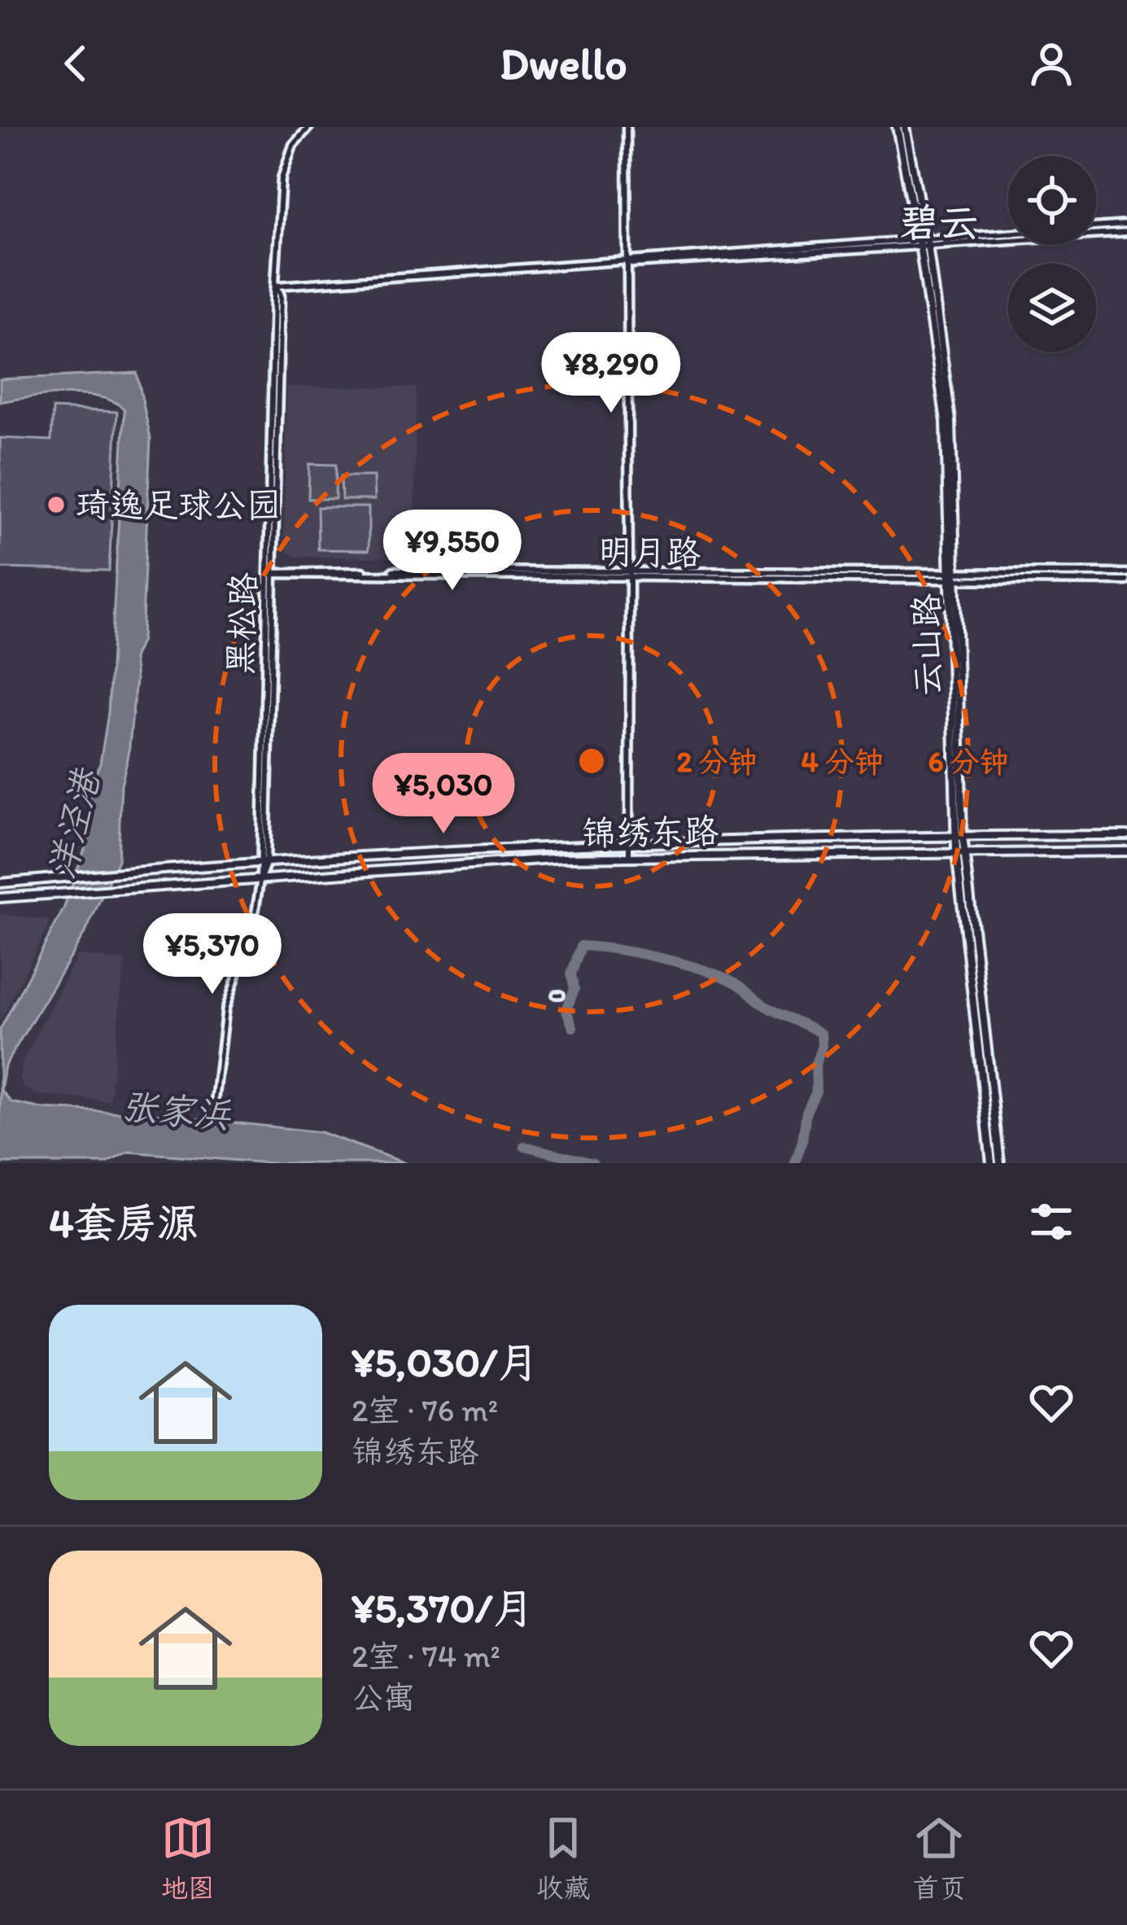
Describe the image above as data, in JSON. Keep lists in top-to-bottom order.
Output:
{
  "streets": {
    "main road": ["云山路", "锦绣东路"],
    "street": ["明月路", "黑松路"]
  },
  "crossings": [
    ["明月路", "黑松路"],
    ["明月路", "云山路"],
    ["黑松路", "锦绣东路"],
    ["云山路", "锦绣东路"]
  ],
  "districts": ["碧云"],
  "water": ["洋泾港", "张家浜"],
  "places": ["琦逸足球公园"],
  "page": {
    "header": "Dwello",
    "price": [
      "¥8,290",
      "¥9,550",
      "¥5,030",
      "¥5,370"
    ],
    "heading": "4套房源",
    "list": [
      {
        "name": "¥5,030/月",
        "note": "2室 · 76 m² · 锦绣东路"
      },
      {
        "name": "¥5,370/月",
        "note": "2室 · 74 m² · 公寓"
      }
    ],
    "tabs": ["地图", "收藏", "首页"]
  },
  "rings": ["2 分钟", "4 分钟", "6 分钟"]
}
